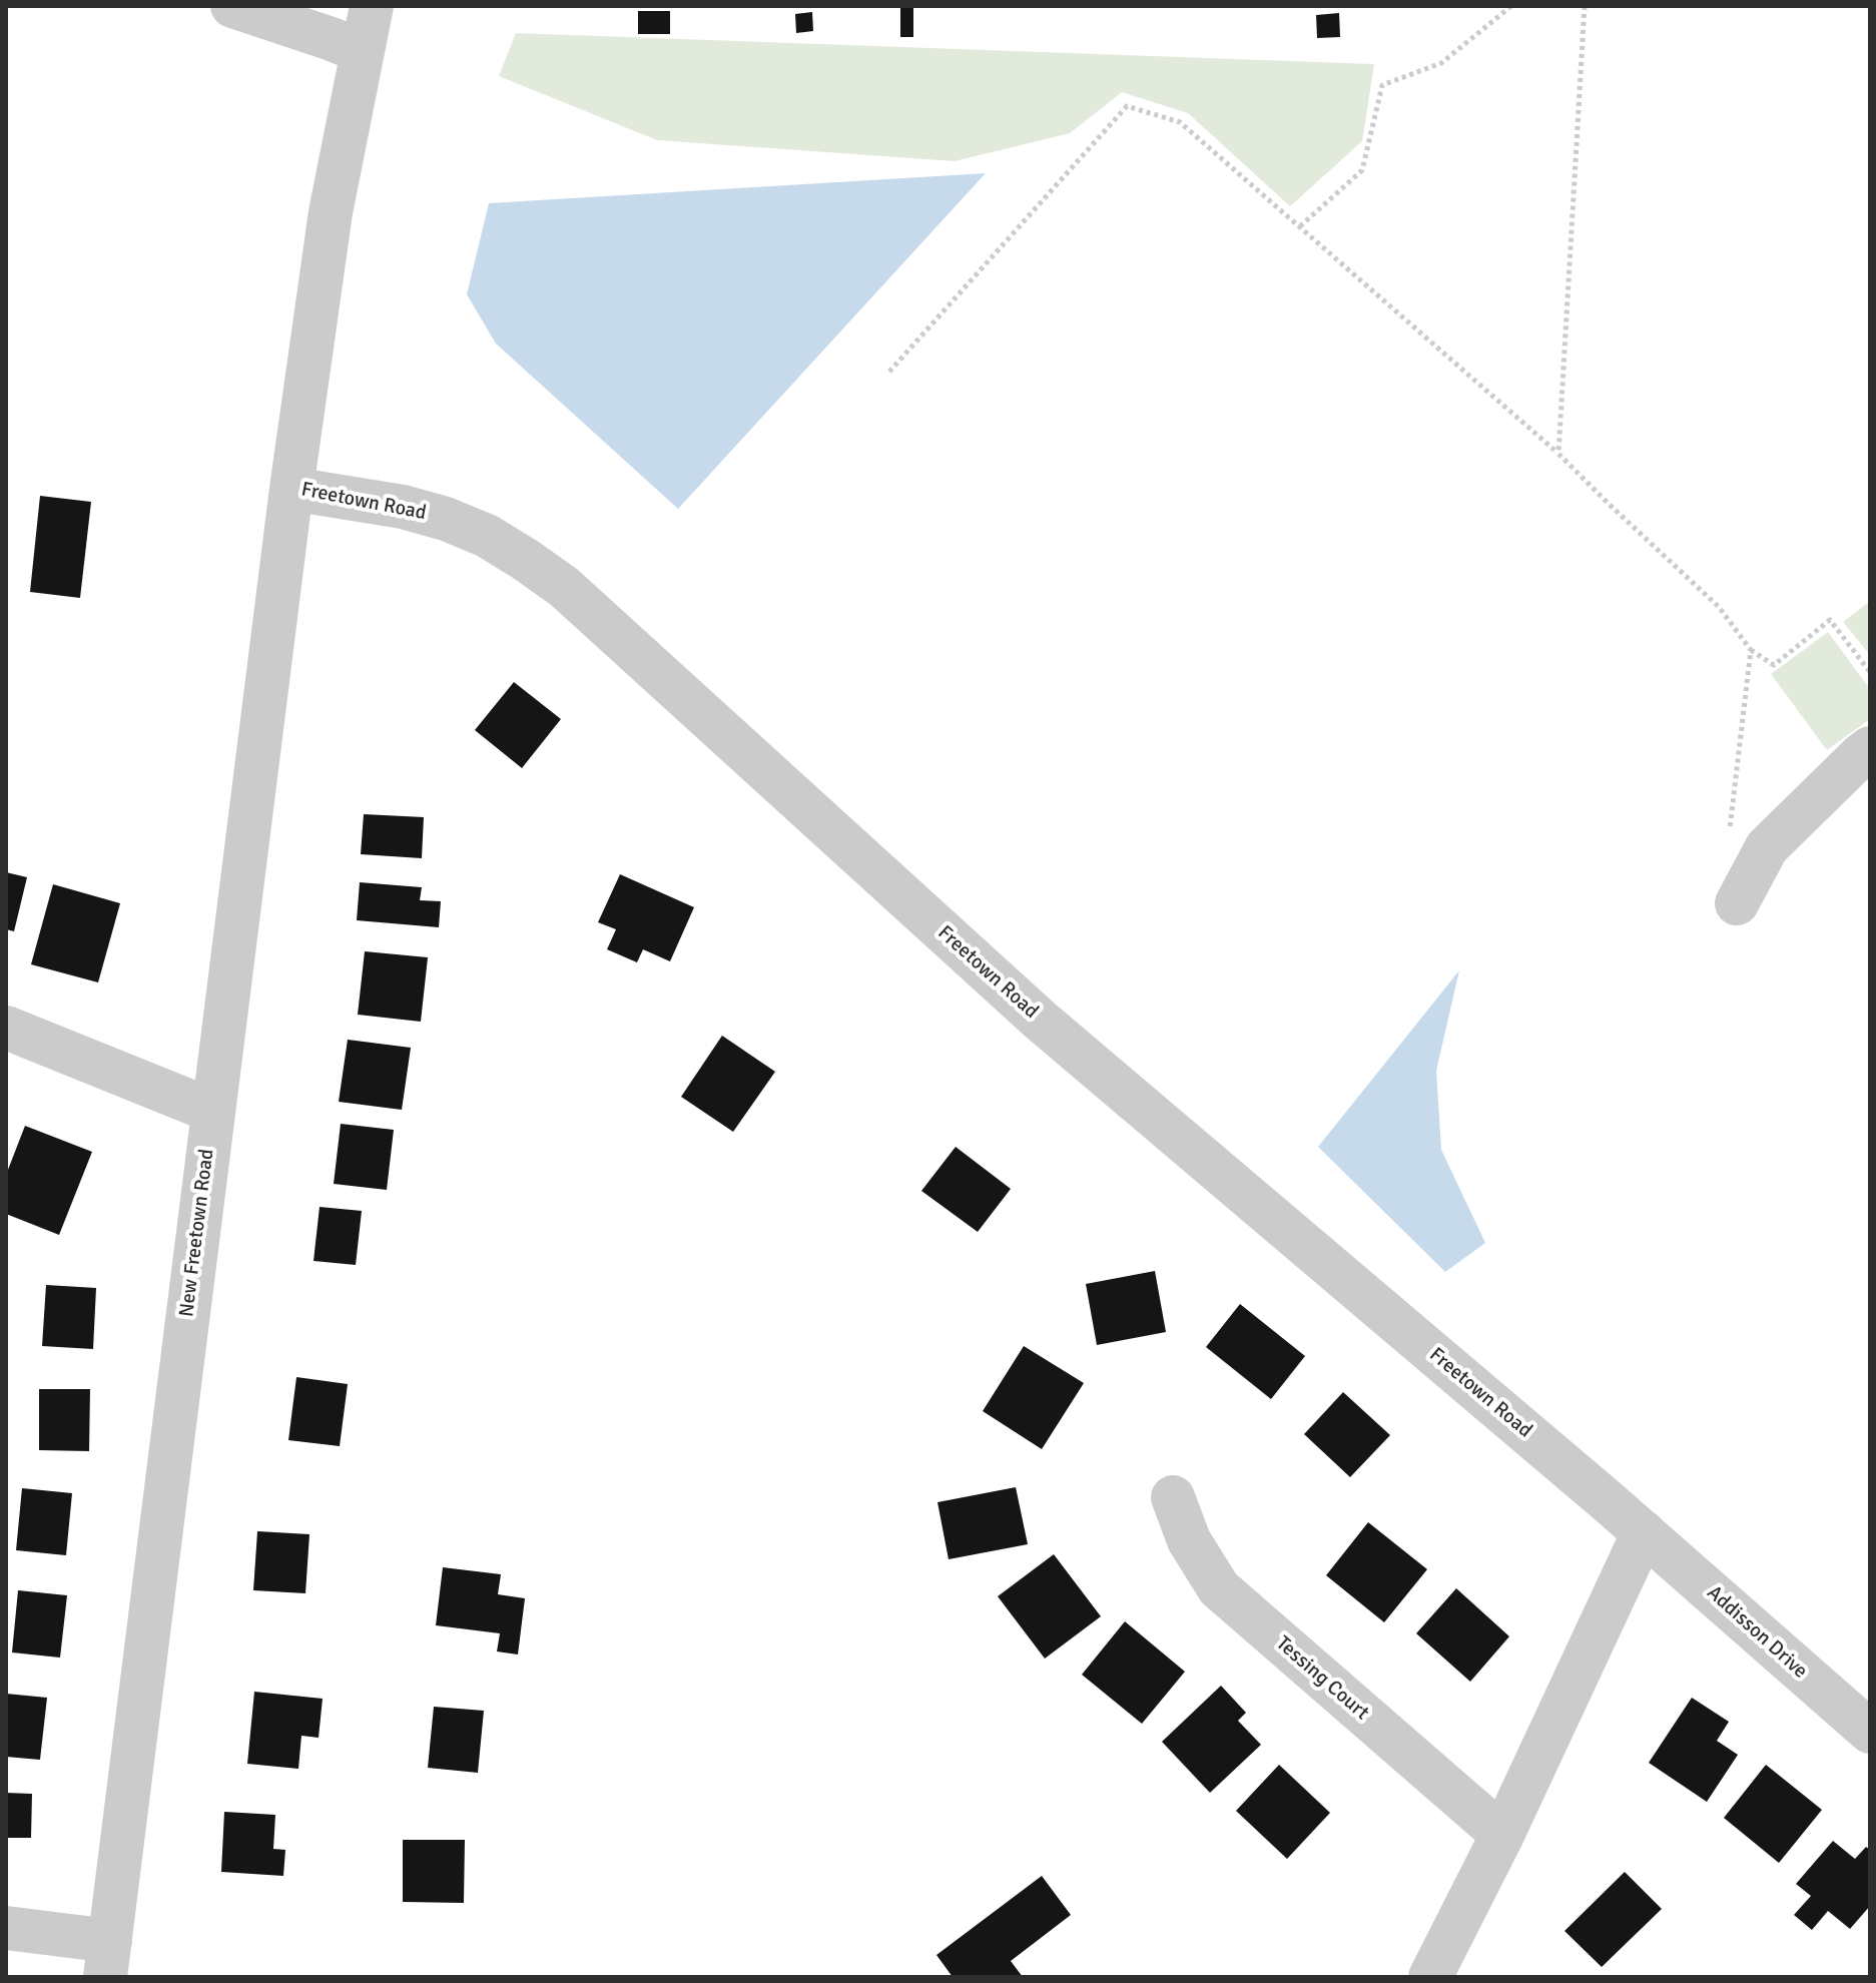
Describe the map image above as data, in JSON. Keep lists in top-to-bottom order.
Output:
{
  "streets": {
    "street": [
      "Freetown Road",
      "New Freetown Road",
      "Addisson Drive",
      "Tessing Court"
    ]
  },
  "crossings": [
    ["Freetown Road", "New Freetown Road"],
    ["Freetown Road", "Addisson Drive"]
  ]
}
